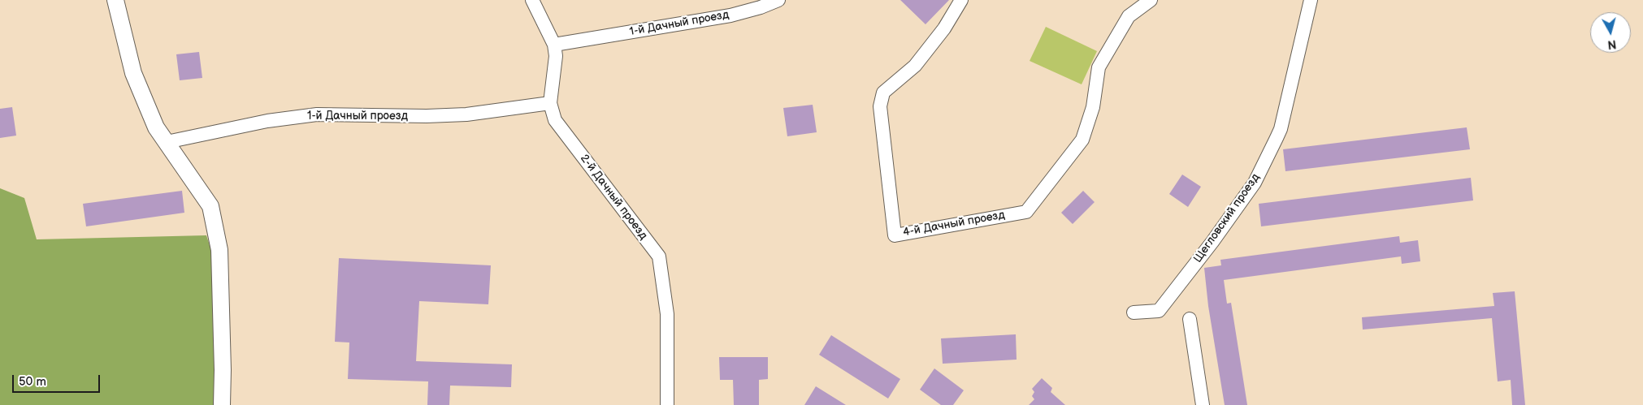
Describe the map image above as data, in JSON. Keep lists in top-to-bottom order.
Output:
{
  "streets": {
    "street": [
      "1-й Дачный проезд",
      "2-й Дачный проезд",
      "Щегловский проезд",
      "4-й Дачный проезд"
    ]
  },
  "crossings": [
    ["1-й Дачный проезд", "2-й Дачный проезд"]
  ],
  "scale_bar": "50 m",
  "north": "bottom"
}
